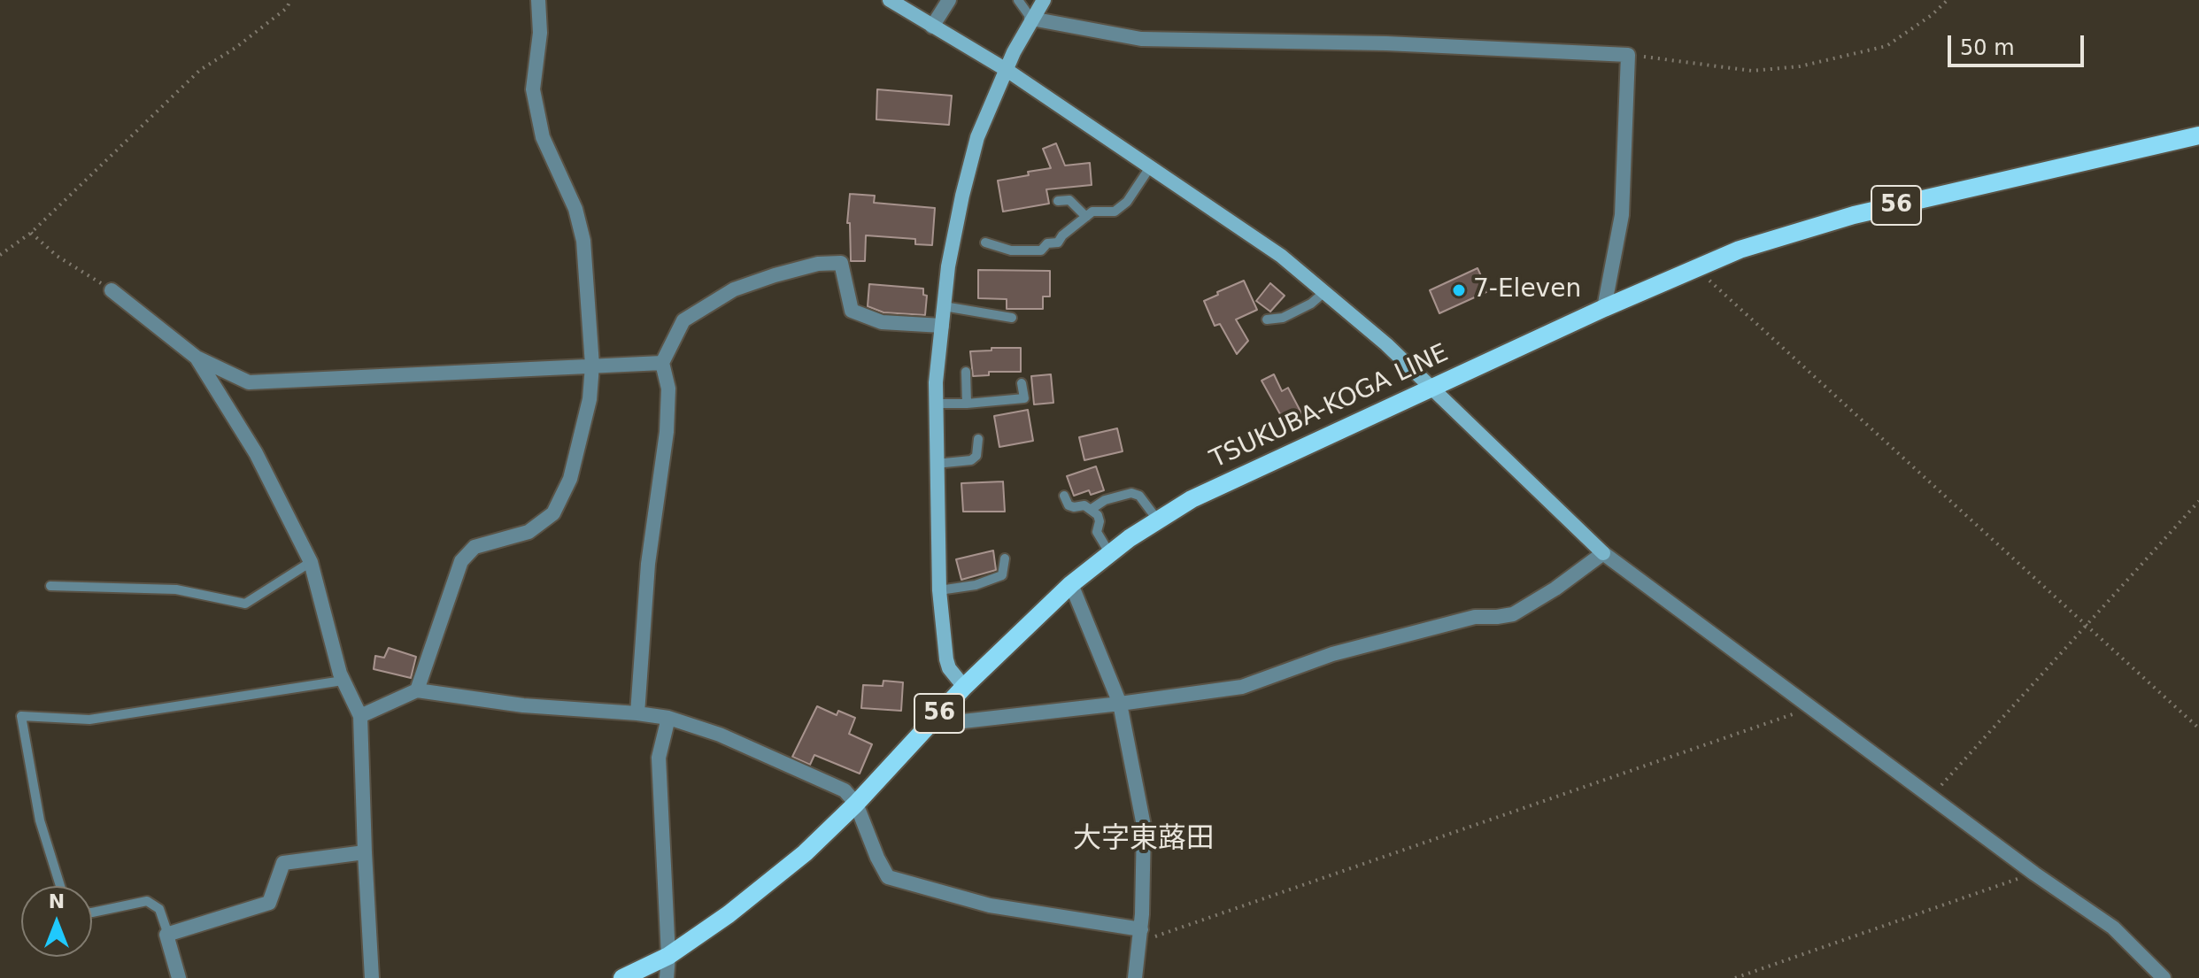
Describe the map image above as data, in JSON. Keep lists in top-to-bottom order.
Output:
{
  "streets": {
    "main road": ["56", "TSUKUBA-KOGA LINE"]
  },
  "districts": ["大字東蕗田"],
  "places": ["7-Eleven"],
  "scale_bar": "50 m",
  "north": "top"
}
